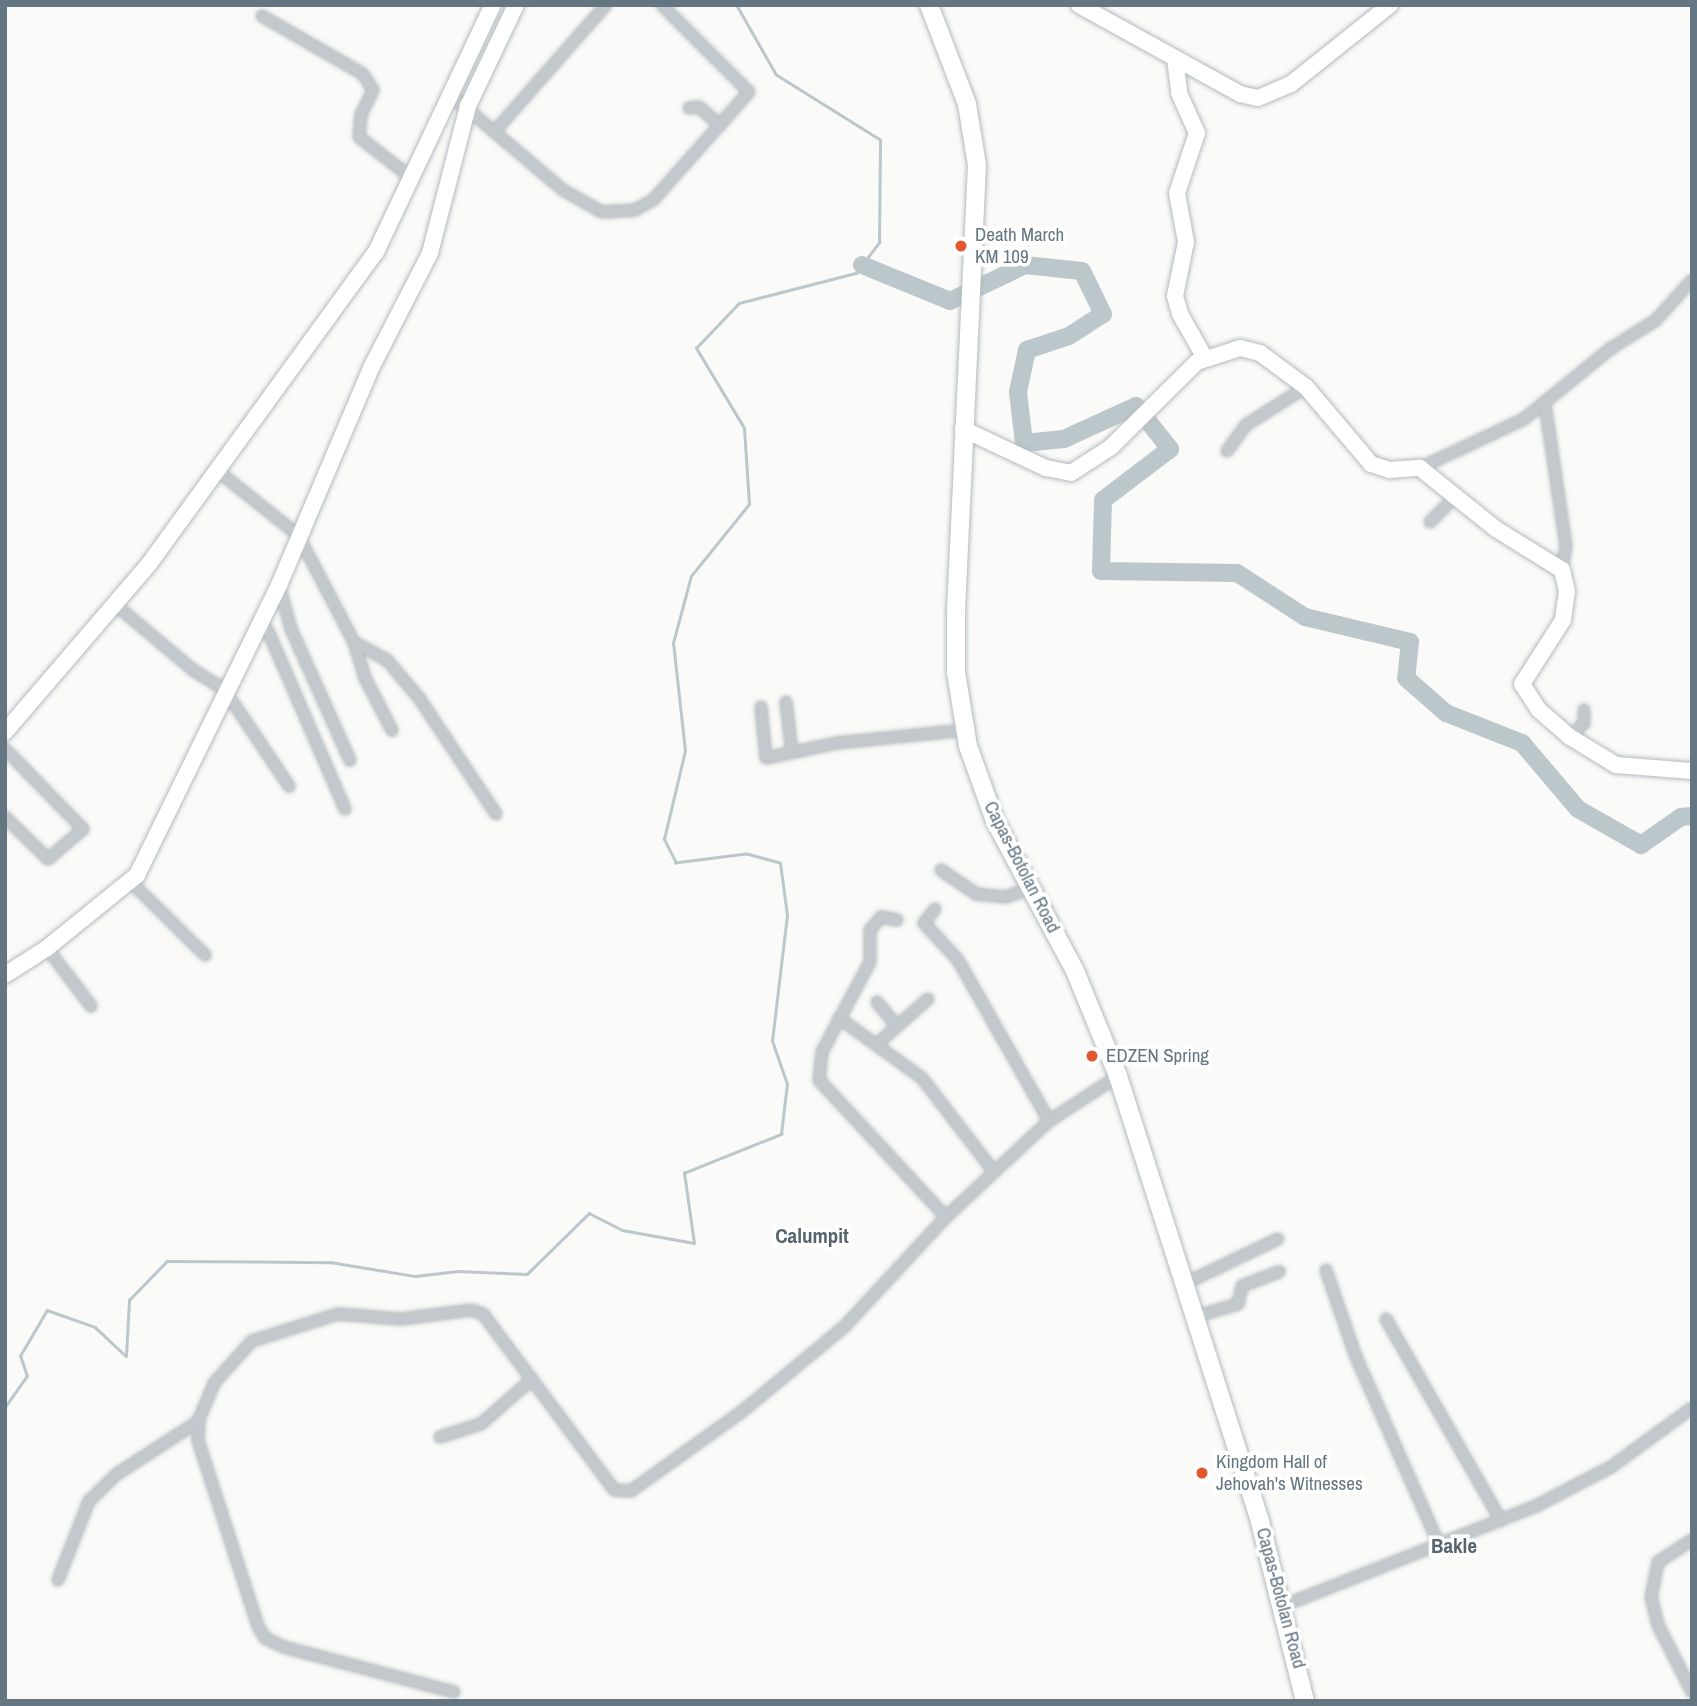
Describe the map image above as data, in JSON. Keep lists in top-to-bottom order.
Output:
{
  "streets": {
    "main road": ["Capas-Botolan Road"]
  },
  "districts": ["Calumpit", "Bakle"],
  "places": ["Death March KM 109", "EDZEN Spring", "Kingdom Hall of Jehovah's Witnesses"]
}
